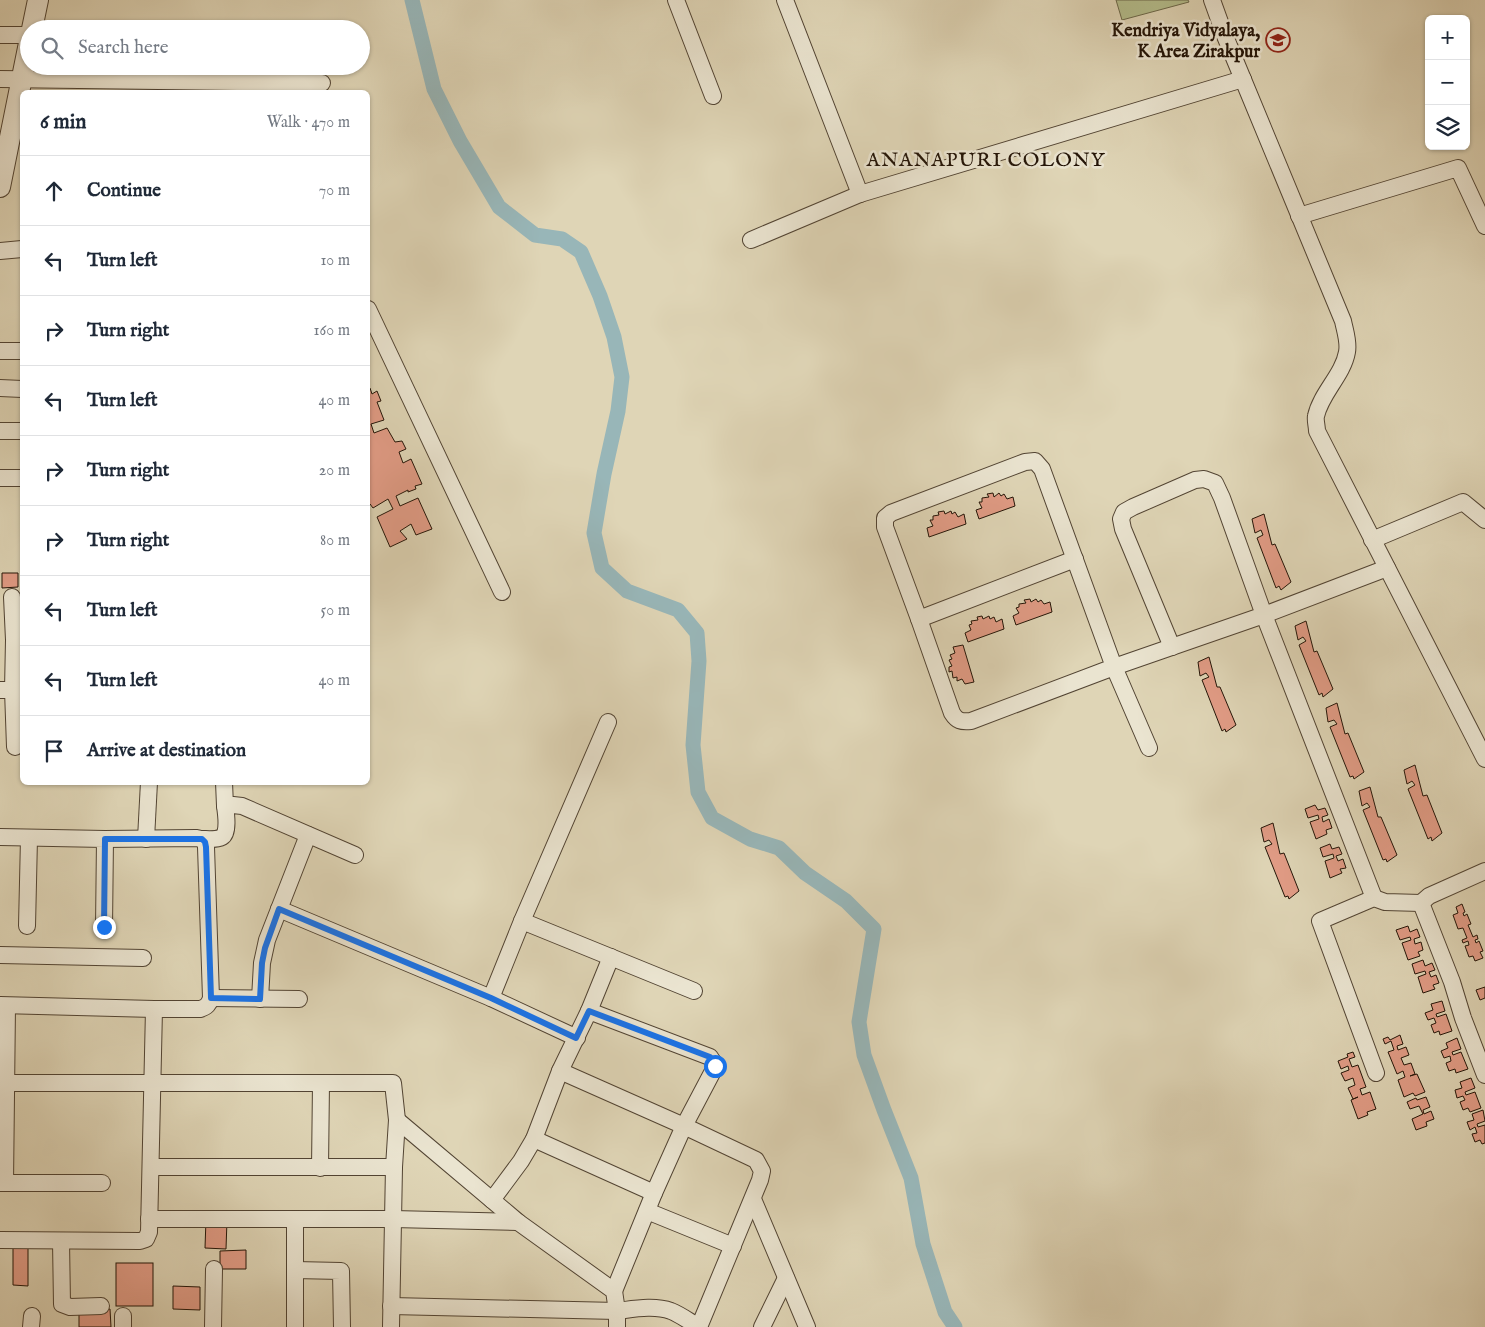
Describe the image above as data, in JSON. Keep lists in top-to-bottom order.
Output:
{
  "districts": ["ANANAPURI COLONY"],
  "places": {
    "school or university": ["Kendriya Vidyalaya, K Area Zirakpur"]
  },
  "page": {
    "map_buttons": ["+", "−"],
    "search": "Search here",
    "heading": ["6 min", "Walk · 470 m"],
    "list": [
      ["Continue", "70 m"],
      ["Turn left", "10 m"],
      ["Turn right", "160 m"],
      ["Turn left", "40 m"],
      ["Turn right", "20 m"],
      ["Turn right", "80 m"],
      ["Turn left", "50 m"],
      ["Turn left", "40 m"],
      "Arrive at destination"
    ]
  }
}
